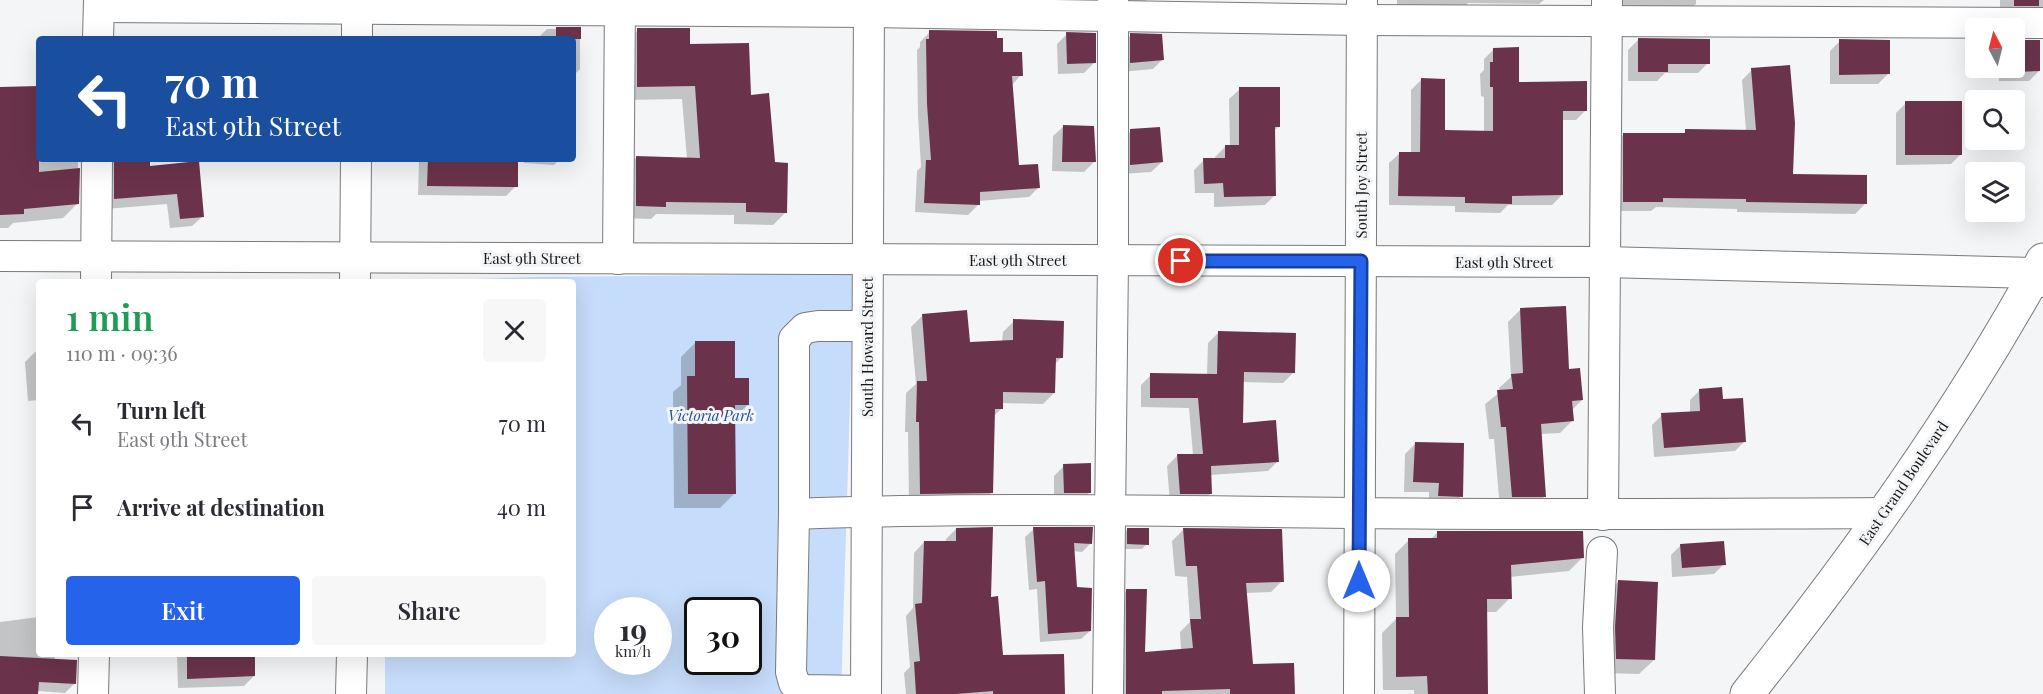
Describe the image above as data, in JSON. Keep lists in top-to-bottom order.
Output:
{
  "streets": {
    "main road": ["East Grand Boulevard"],
    "street": ["South Joy Street", "East 9th Street", "South Howard Street"]
  },
  "crossings": [
    ["South Joy Street", "East 9th Street"],
    ["East 9th Street", "South Howard Street"],
    ["East 9th Street", "East Grand Boulevard"]
  ],
  "parks": ["Victoria Park"],
  "north": "top",
  "page": {
    "turn": ["70 m", "East 9th Street"],
    "heading": ["1 min", "110 m · 09:36"],
    "list": [
      {
        "name": "Turn left",
        "note": "East 9th Street",
        "value": "70 m"
      },
      {
        "name": "Arrive at destination",
        "value": "40 m"
      }
    ],
    "buttons": ["Exit", "Share"],
    "speed": "19 km/h",
    "limit": "30"
  }
}
